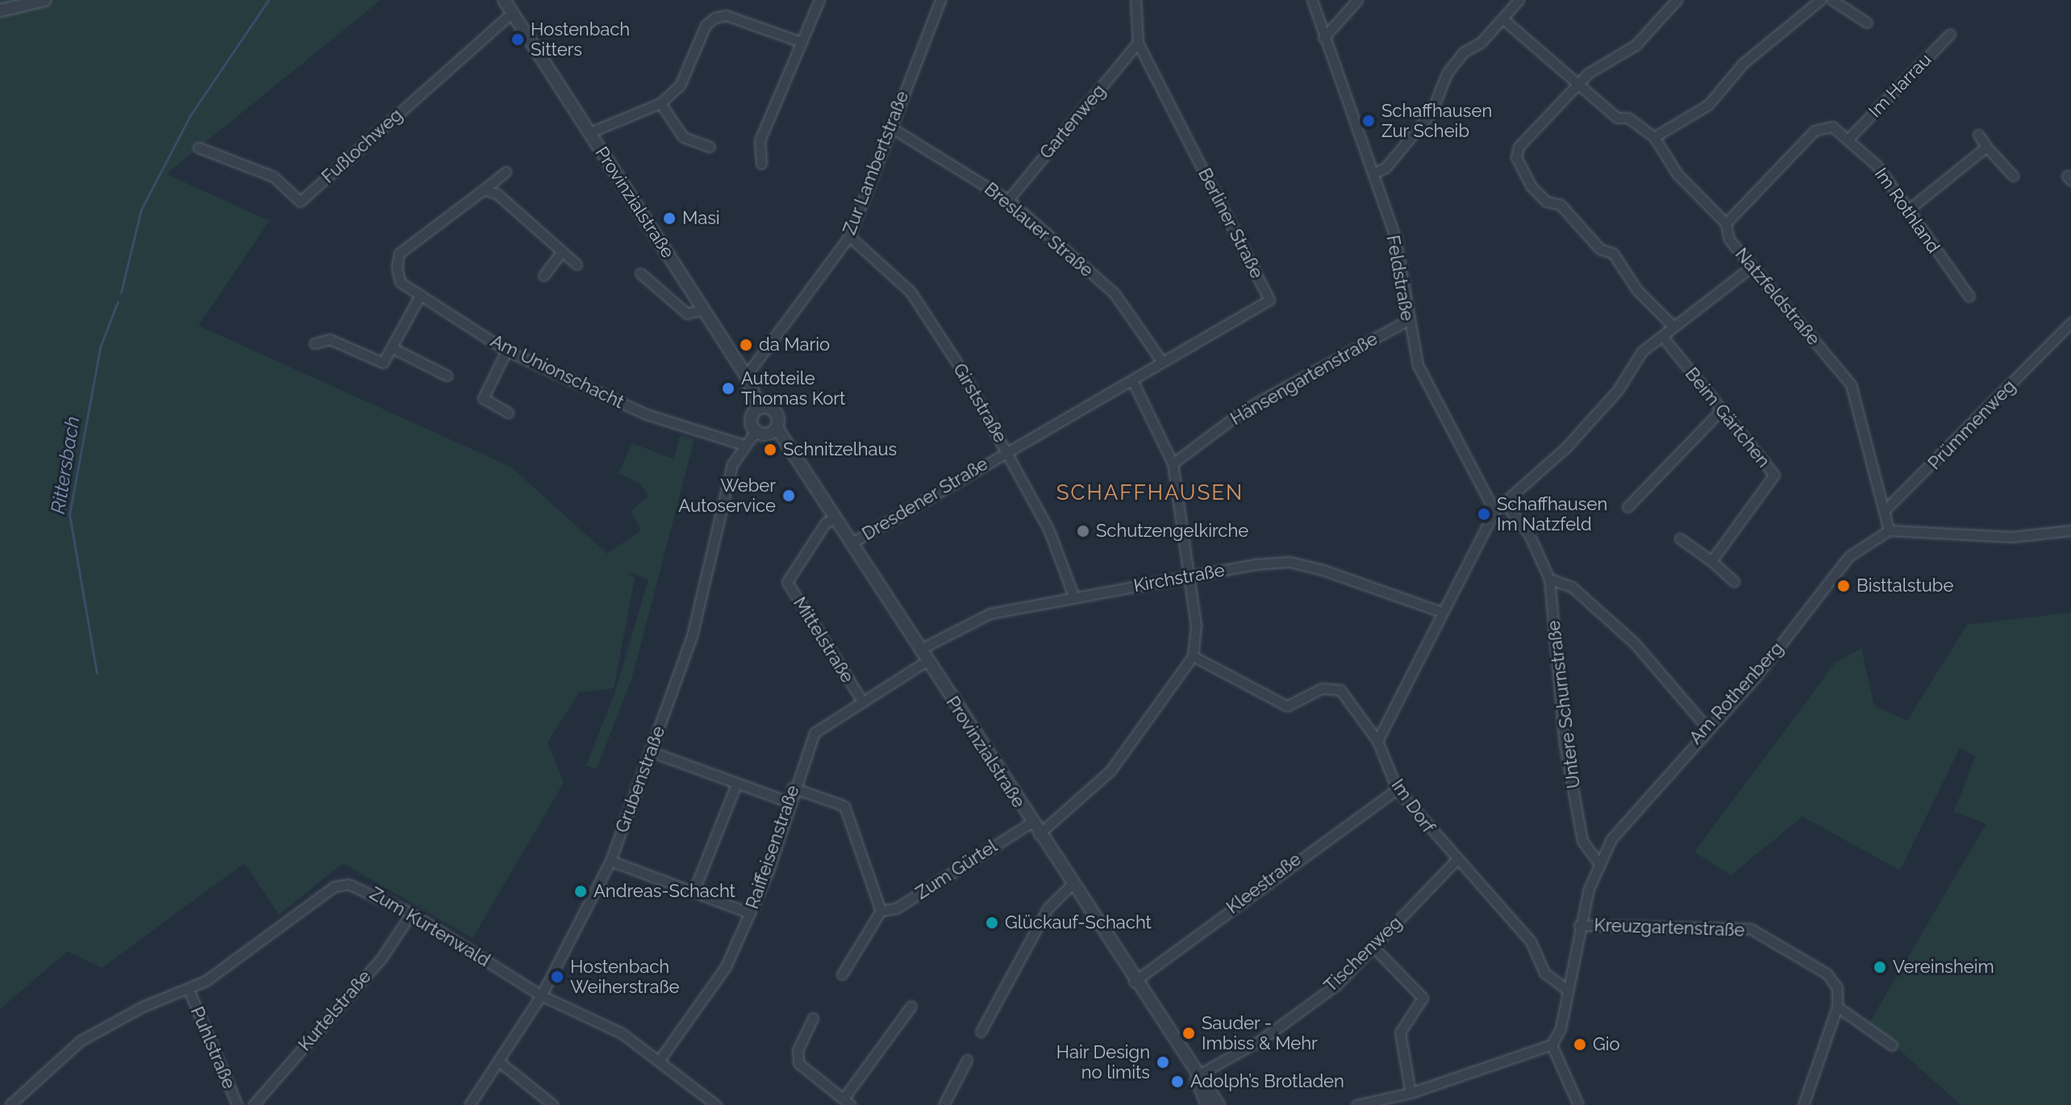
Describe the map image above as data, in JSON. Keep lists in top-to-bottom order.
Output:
{
  "streets": {
    "street": [
      "Im Harrau",
      "Gartenweg",
      "Fußlochweg",
      "Zur Lambertstraße",
      "Provinzialstraße",
      "Im Rothland",
      "Berliner Straße",
      "Breslauer Straße",
      "Feldstraße",
      "Natzfeldstraße",
      "Am Unionschacht",
      "Hänsengartenstraße",
      "Girststraße",
      "Beim Gärtchen",
      "Prümmenweg",
      "Dresdener Straße",
      "Kirchstraße",
      "Mittelstraße",
      "Am Rothenberg",
      "Untere Schurnstraße",
      "Grubenstraße",
      "Im Dorf",
      "Raiffeisenstraße",
      "Zum Gürtel",
      "Kleestraße",
      "Zum Kurtenwald",
      "Kreuzgartenstraße",
      "Tischenweg",
      "Kurtelstraße",
      "Puhlstraße"
    ]
  },
  "crossings": [
    ["Im Harrau", "Im Rothland"],
    ["Gartenweg", "Berliner Straße"],
    ["Gartenweg", "Breslauer Straße"],
    ["Fußlochweg", "Provinzialstraße"],
    ["Zur Lambertstraße", "Provinzialstraße"],
    ["Zur Lambertstraße", "Breslauer Straße"],
    ["Zur Lambertstraße", "Girststraße"],
    ["Provinzialstraße", "Dresdener Straße"],
    ["Provinzialstraße", "Kirchstraße"],
    ["Provinzialstraße", "Mittelstraße"],
    ["Provinzialstraße", "Grubenstraße"],
    ["Provinzialstraße", "Zum Gürtel"],
    ["Provinzialstraße", "Kleestraße"],
    ["Provinzialstraße", "Tischenweg"],
    ["Berliner Straße", "Breslauer Straße"],
    ["Berliner Straße", "Dresdener Straße"],
    ["Feldstraße", "Hänsengartenstraße"],
    ["Natzfeldstraße", "Prümmenweg"],
    ["Am Unionschacht", "Grubenstraße"],
    ["Girststraße", "Dresdener Straße"],
    ["Girststraße", "Kirchstraße"],
    ["Mittelstraße", "Raiffeisenstraße"],
    ["Am Rothenberg", "Untere Schurnstraße"],
    ["Am Rothenberg", "Im Dorf"],
    ["Am Rothenberg", "Kreuzgartenstraße"],
    ["Grubenstraße", "Zum Kurtenwald"],
    ["Im Dorf", "Kleestraße"],
    ["Im Dorf", "Tischenweg"],
    ["Raiffeisenstraße", "Zum Kurtenwald"],
    ["Zum Kurtenwald", "Kurtelstraße"],
    ["Zum Kurtenwald", "Puhlstraße"]
  ],
  "districts": ["SCHAFFHAUSEN"],
  "water": ["Rittersbach"],
  "places": [
    "Hostenbach Sitters",
    "Schaffhausen Zur Scheib",
    "Masi",
    "da Mario",
    "Autoteile Thomas Kort",
    "Schnitzelhaus",
    "Weber Autoservice",
    "Schaffhausen Im Natzfeld",
    "Schutzengelkirche",
    "Bisttalstube",
    "Andreas-Schacht",
    "Glückauf-Schacht",
    "Vereinsheim",
    "Hostenbach Weiherstraße",
    "Sauder - Imbiss & Mehr",
    "Gio",
    "Hair Design no limits",
    "Adolph’s Brotladen"
  ]
}
